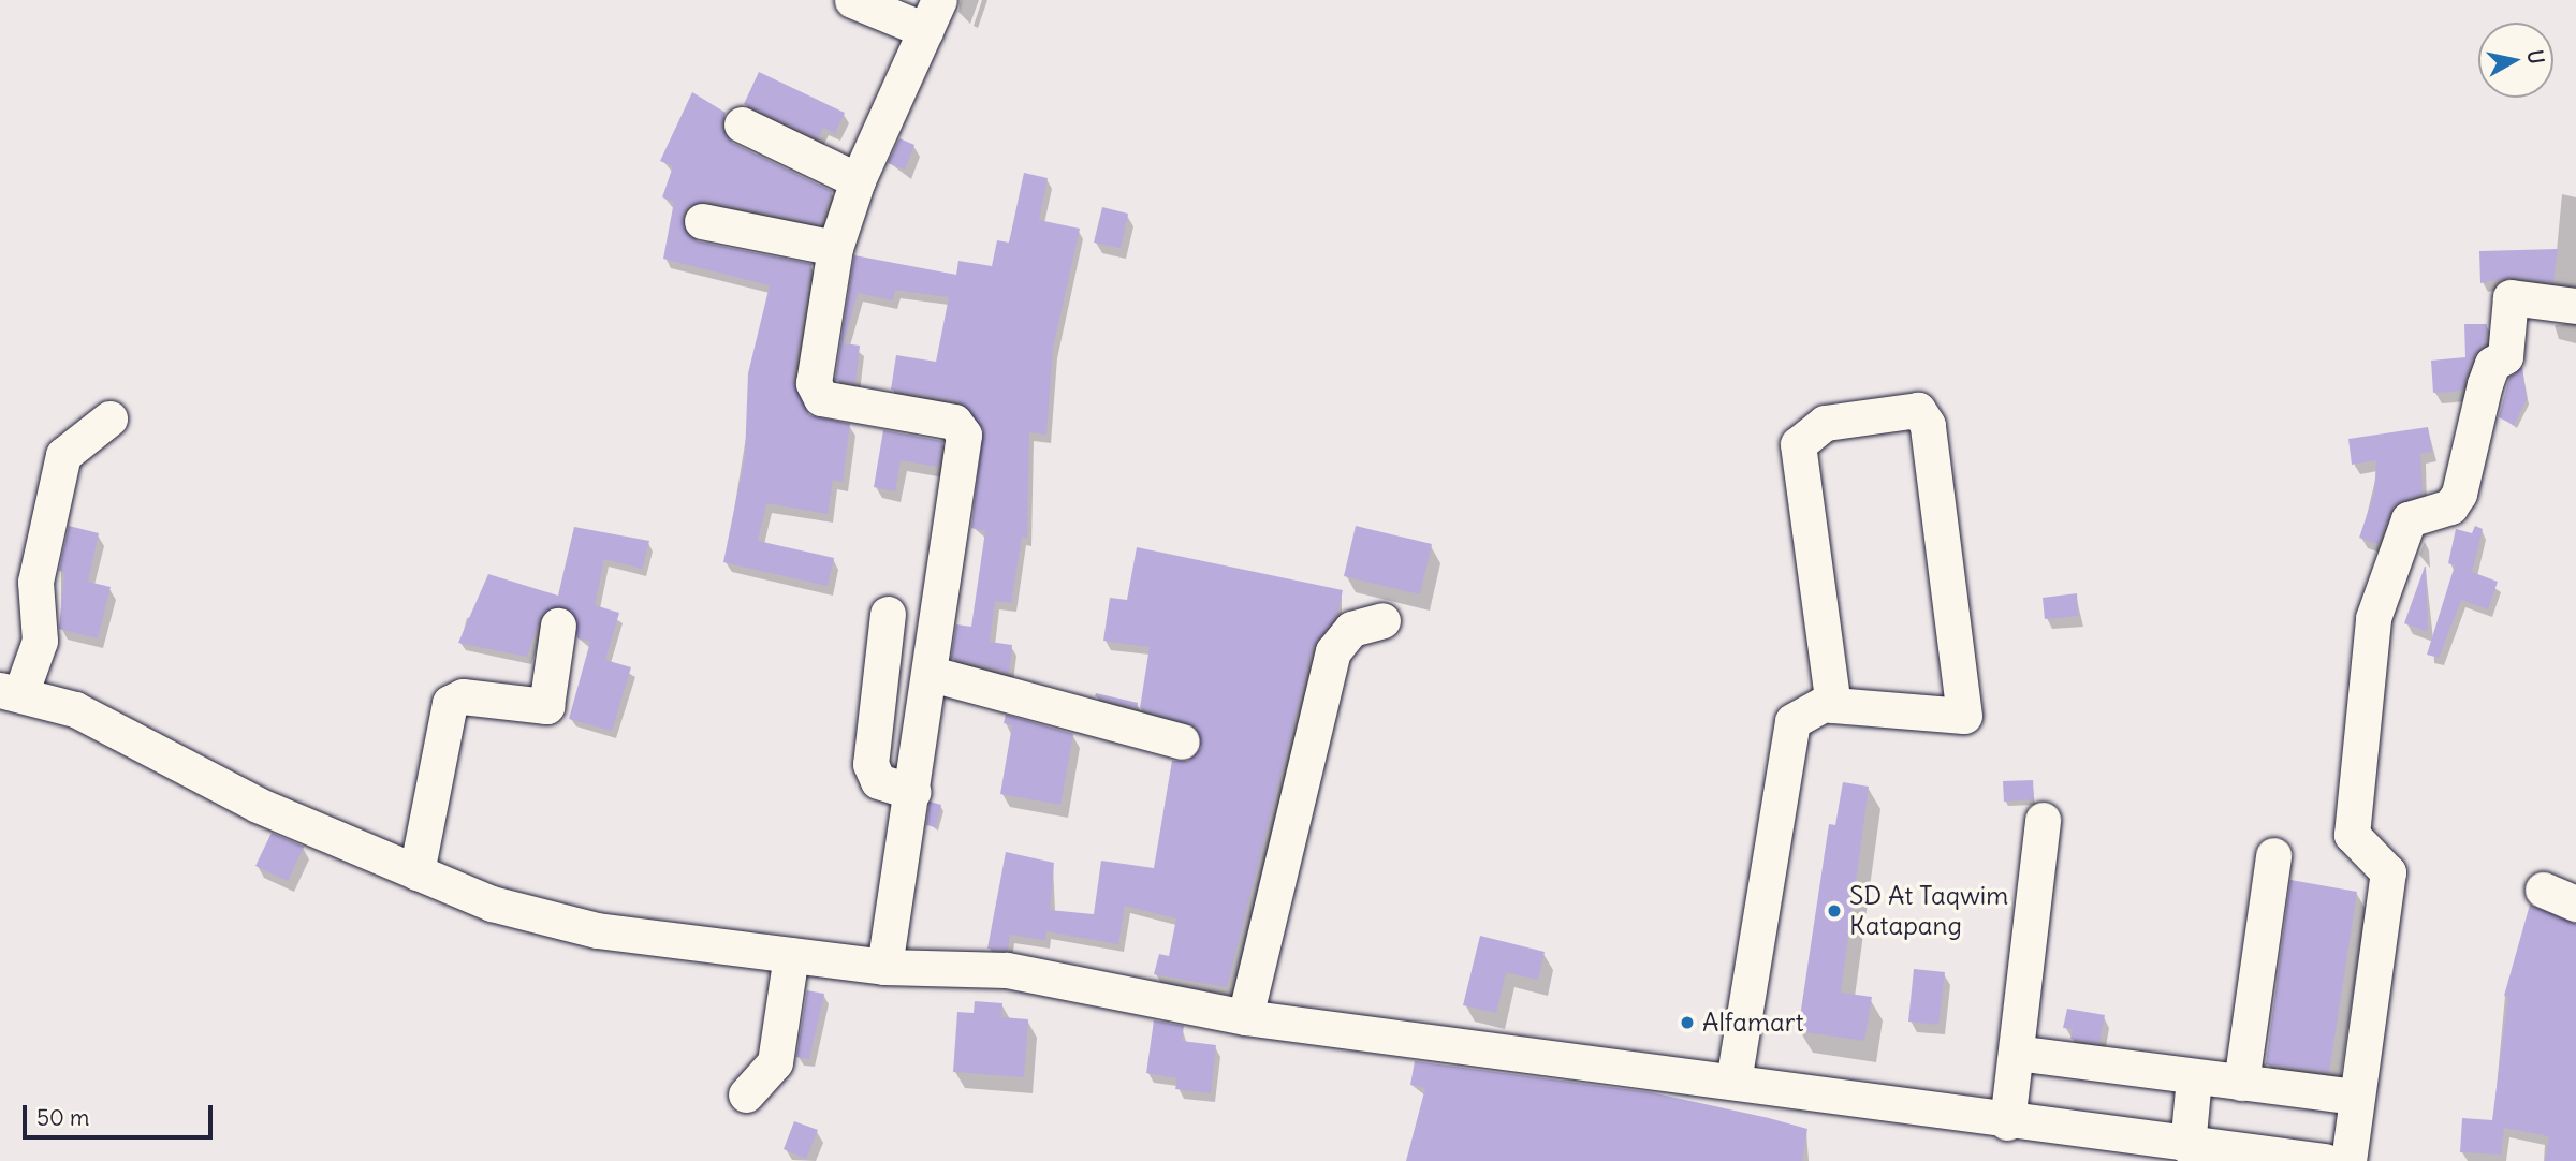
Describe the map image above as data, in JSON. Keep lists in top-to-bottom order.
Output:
{
  "places": ["SD At Taqwim Katapang", "Alfamart"],
  "scale_bar": "50 m",
  "north": "right"
}
